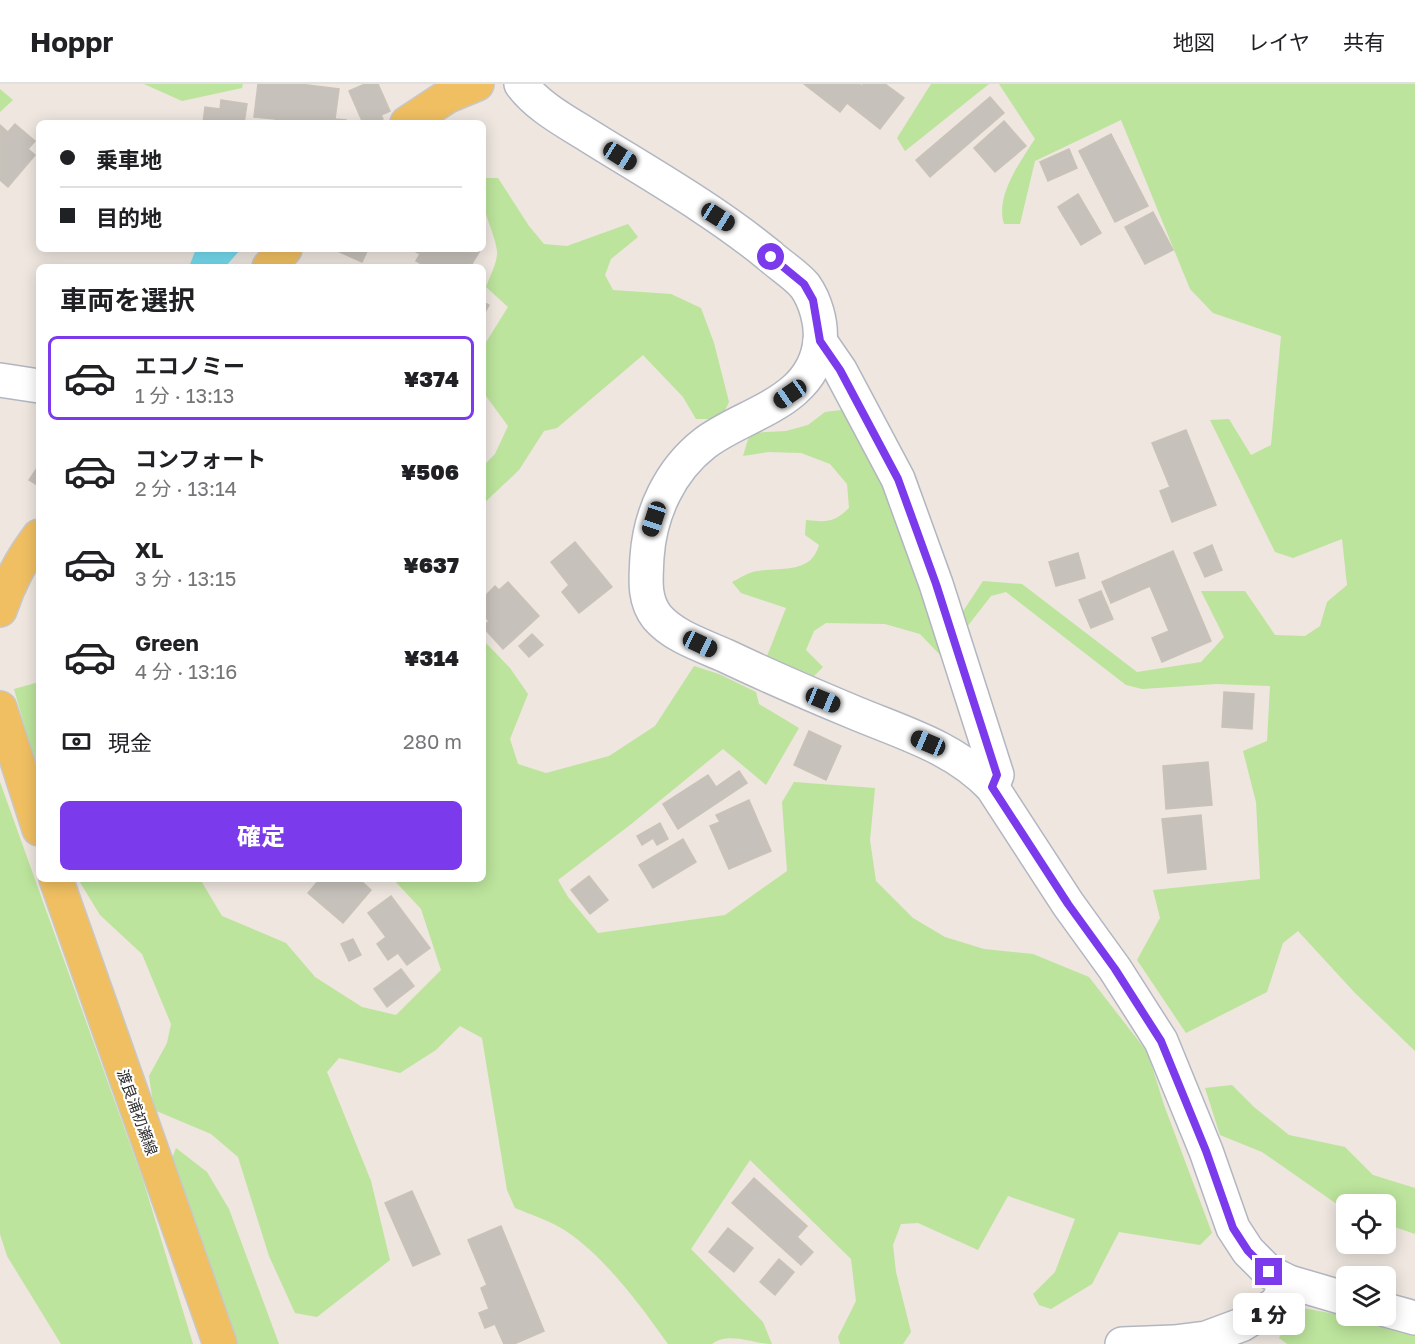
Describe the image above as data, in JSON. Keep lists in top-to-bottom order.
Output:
{
  "streets": {
    "main road": ["渡良浦初瀬線"]
  },
  "page": {
    "header": "Hoppr",
    "nav": ["地図", "レイヤ", "共有"],
    "banner": ["乗車地", "目的地"],
    "heading": "車両を選択",
    "list": [
      {
        "name": "エコノミー",
        "note": "1 分 · 13:13",
        "value": "¥374"
      },
      {
        "name": "コンフォート",
        "note": "2 分 · 13:14",
        "value": "¥506"
      },
      {
        "name": "XL",
        "note": "3 分 · 13:15",
        "value": "¥637"
      },
      {
        "name": "Green",
        "note": "4 分 · 13:16",
        "value": "¥314"
      }
    ],
    "pay": ["現金", "280 m"],
    "buttons": "確定",
    "bubble": "1 分"
  }
}
